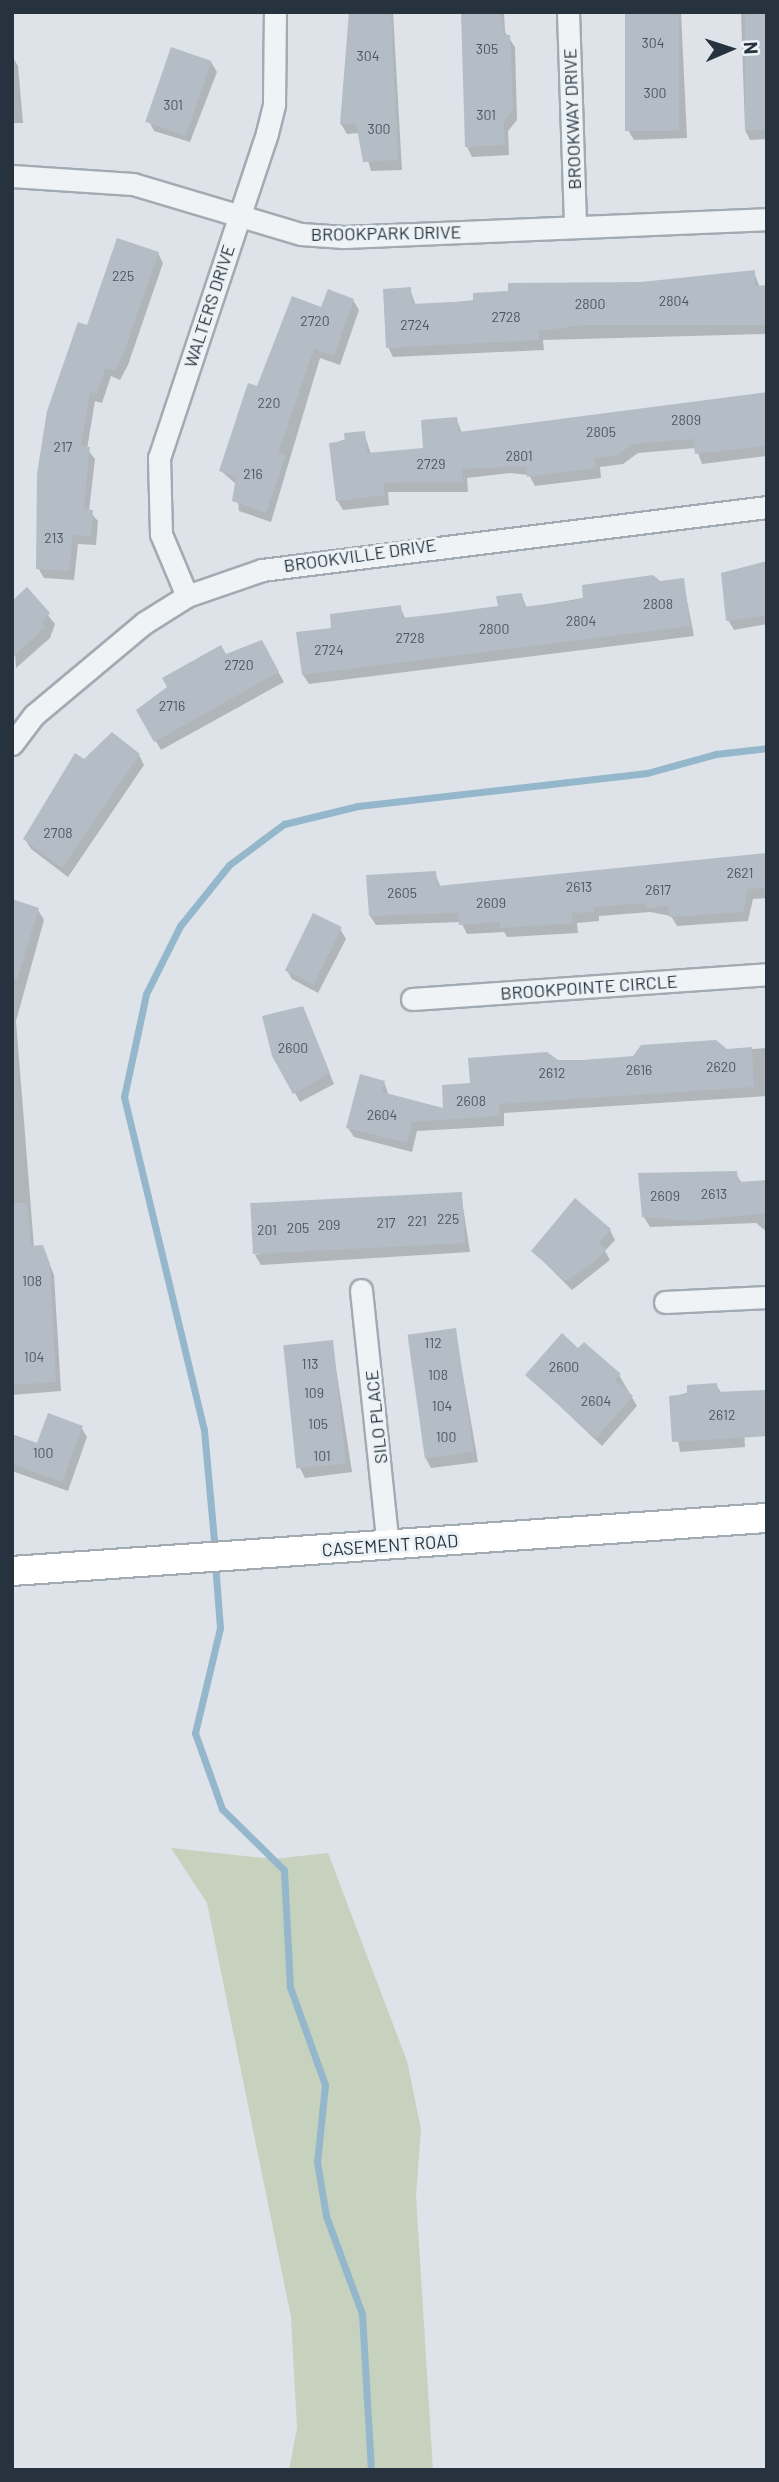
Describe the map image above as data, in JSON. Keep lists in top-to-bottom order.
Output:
{
  "streets": {
    "street": [
      "BROOKWAY DRIVE",
      "BROOKPARK DRIVE",
      "WALTERS DRIVE",
      "BROOKVILLE DRIVE",
      "BROOKPOINTE CIRCLE",
      "SILO PLACE",
      "CASEMENT ROAD"
    ]
  },
  "crossings": [
    ["BROOKWAY DRIVE", "BROOKPARK DRIVE"],
    ["BROOKPARK DRIVE", "WALTERS DRIVE"],
    ["WALTERS DRIVE", "BROOKVILLE DRIVE"],
    ["SILO PLACE", "CASEMENT ROAD"]
  ],
  "house_numbers": [
    "304",
    "305",
    "304",
    "300",
    "301",
    "301",
    "300",
    "225",
    "2804",
    "2800",
    "2728",
    "2720",
    "2724",
    "220",
    "2809",
    "2805",
    "217",
    "2801",
    "2729",
    "216",
    "213",
    "2808",
    "2804",
    "2800",
    "2728",
    "2724",
    "2720",
    "2716",
    "2708",
    "2621",
    "2613",
    "2617",
    "2605",
    "2609",
    "2600",
    "2620",
    "2616",
    "2612",
    "2608",
    "2604",
    "2613",
    "2609",
    "225",
    "221",
    "217",
    "209",
    "205",
    "201",
    "108",
    "112",
    "104",
    "113",
    "2600",
    "108",
    "109",
    "2604",
    "104",
    "2612",
    "105",
    "100",
    "100",
    "101"
  ],
  "north": "right"
}
